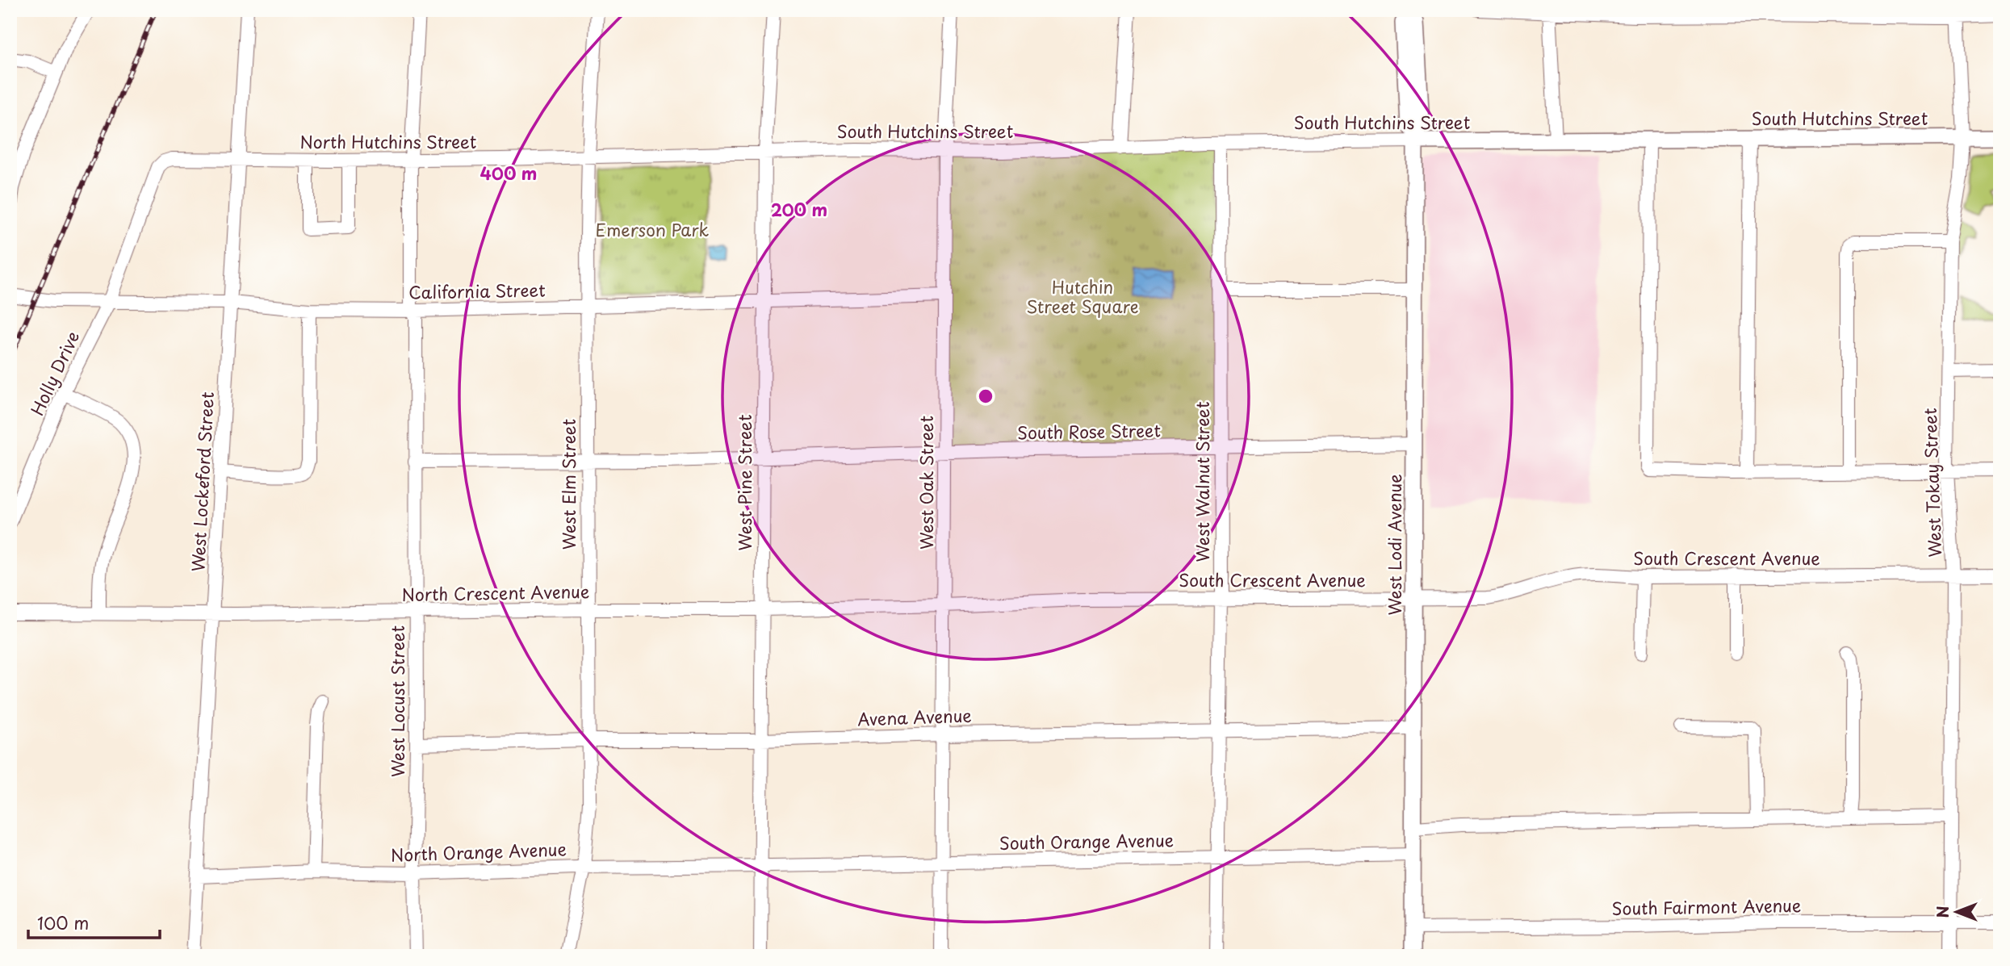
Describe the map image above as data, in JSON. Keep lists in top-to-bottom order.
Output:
{
  "streets": {
    "main road": ["South Hutchins Street", "West Lodi Avenue"],
    "street": [
      "North Hutchins Street",
      "California Street",
      "Holly Drive",
      "South Rose Street",
      "West Lockeford Street",
      "West Walnut Street",
      "West Pine Street",
      "West Oak Street",
      "West Tokay Street",
      "West Elm Street",
      "South Crescent Avenue",
      "North Crescent Avenue",
      "West Locust Street",
      "Avena Avenue",
      "South Orange Avenue",
      "North Orange Avenue",
      "South Fairmont Avenue"
    ]
  },
  "crossings": [
    ["South Hutchins Street", "North Hutchins Street"],
    ["South Hutchins Street", "West Walnut Street"],
    ["South Hutchins Street", "West Pine Street"],
    ["South Hutchins Street", "West Oak Street"],
    ["South Hutchins Street", "West Tokay Street"],
    ["South Hutchins Street", "West Lodi Avenue"],
    ["North Hutchins Street", "California Street"],
    ["North Hutchins Street", "Holly Drive"],
    ["North Hutchins Street", "West Lockeford Street"],
    ["North Hutchins Street", "West Pine Street"],
    ["North Hutchins Street", "West Elm Street"],
    ["North Hutchins Street", "West Locust Street"],
    ["California Street", "Holly Drive"],
    ["California Street", "West Lockeford Street"],
    ["California Street", "West Pine Street"],
    ["California Street", "West Oak Street"],
    ["California Street", "West Elm Street"],
    ["California Street", "West Locust Street"],
    ["South Rose Street", "West Walnut Street"],
    ["South Rose Street", "West Pine Street"],
    ["South Rose Street", "West Oak Street"],
    ["South Rose Street", "West Elm Street"],
    ["South Rose Street", "West Lodi Avenue"],
    ["South Rose Street", "West Locust Street"],
    ["West Lockeford Street", "North Crescent Avenue"],
    ["West Lockeford Street", "North Orange Avenue"],
    ["West Walnut Street", "South Crescent Avenue"],
    ["West Walnut Street", "Avena Avenue"],
    ["West Walnut Street", "South Orange Avenue"],
    ["West Pine Street", "North Crescent Avenue"],
    ["West Pine Street", "Avena Avenue"],
    ["West Pine Street", "South Orange Avenue"],
    ["West Pine Street", "North Orange Avenue"],
    ["West Oak Street", "South Crescent Avenue"],
    ["West Oak Street", "Avena Avenue"],
    ["West Oak Street", "South Orange Avenue"],
    ["West Tokay Street", "South Crescent Avenue"],
    ["West Tokay Street", "South Fairmont Avenue"],
    ["West Elm Street", "North Crescent Avenue"],
    ["West Elm Street", "Avena Avenue"],
    ["West Elm Street", "North Orange Avenue"],
    ["West Lodi Avenue", "South Crescent Avenue"],
    ["West Lodi Avenue", "Avena Avenue"],
    ["West Lodi Avenue", "South Orange Avenue"],
    ["West Lodi Avenue", "South Fairmont Avenue"],
    ["South Crescent Avenue", "North Crescent Avenue"],
    ["North Crescent Avenue", "West Locust Street"],
    ["West Locust Street", "Avena Avenue"],
    ["West Locust Street", "North Orange Avenue"],
    ["South Orange Avenue", "North Orange Avenue"]
  ],
  "parks": ["Emerson Park", "Hutchin Street Square"],
  "scale_bar": "100 m",
  "north": "left",
  "rings": ["400 m", "200 m"]
}
